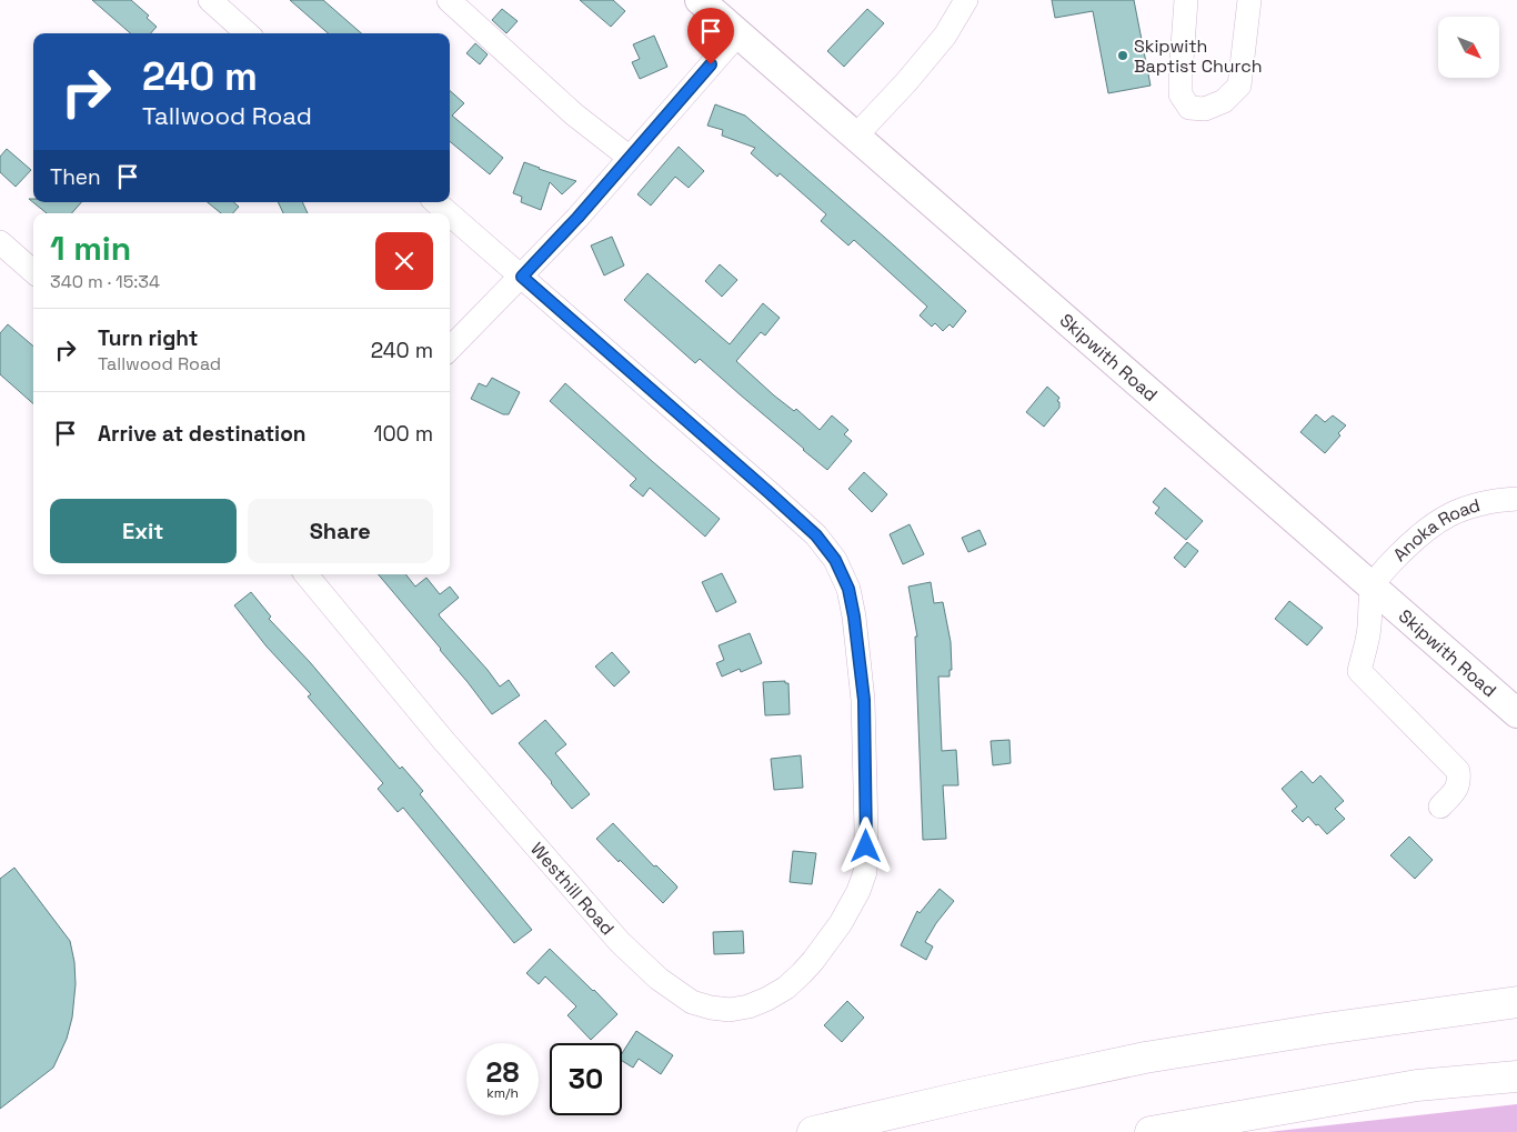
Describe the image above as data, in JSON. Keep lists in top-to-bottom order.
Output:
{
  "streets": {
    "main road": ["Skipwith Road"],
    "street": ["Anoka Road", "Westhill Road"]
  },
  "crossings": [
    ["Skipwith Road", "Anoka Road"]
  ],
  "places": ["Skipwith Baptist Church"],
  "north": "bottom right",
  "page": {
    "turn": ["240 m", "Tallwood Road"],
    "then": "Then",
    "heading": ["1 min", "340 m · 15:34"],
    "list": [
      {
        "name": "Turn right",
        "note": "Tallwood Road",
        "value": "240 m"
      },
      {
        "name": "Arrive at destination",
        "value": "100 m"
      }
    ],
    "buttons": ["Exit", "Share"],
    "speed": "28 km/h",
    "limit": "30"
  }
}
